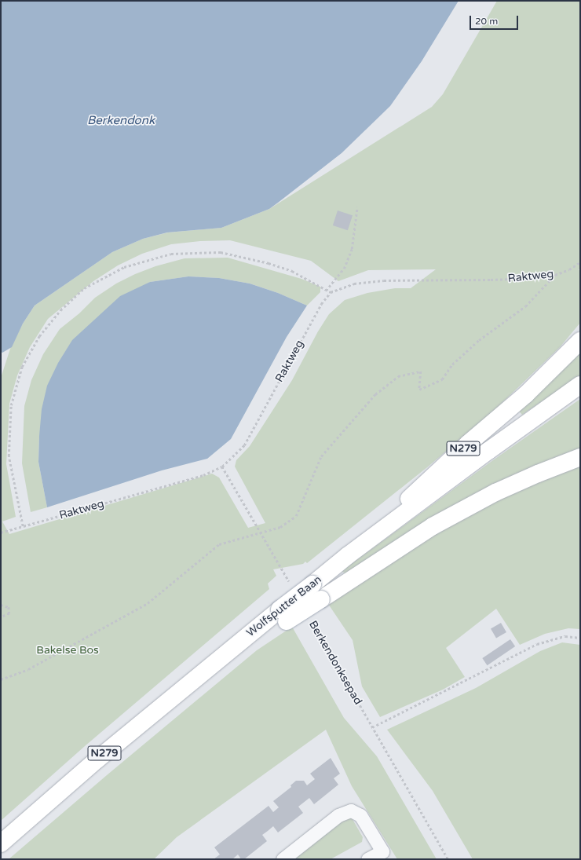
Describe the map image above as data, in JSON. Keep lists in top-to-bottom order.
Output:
{
  "streets": {
    "main road": ["N279", "Wolfsputter Baan"],
    "path": ["Raktweg", "Berkendonksepad"]
  },
  "crossings": [
    ["N279", "Wolfsputter Baan"]
  ],
  "water": ["Berkendonk"],
  "parks": ["Bakelse Bos"],
  "scale_bar": "20 m"
}
